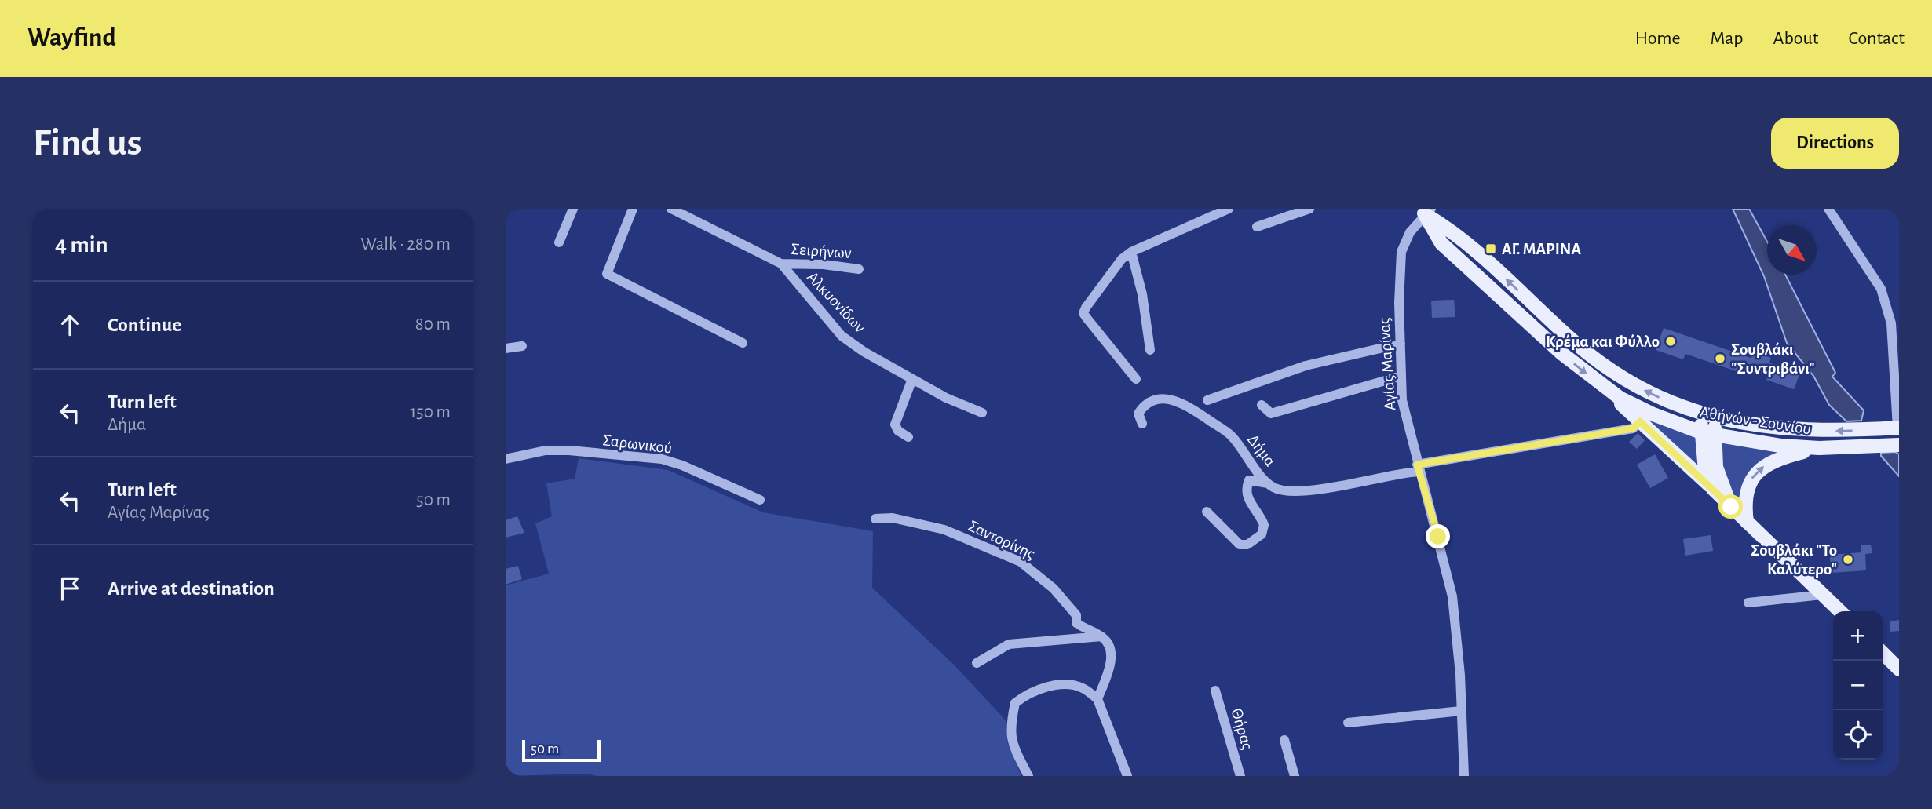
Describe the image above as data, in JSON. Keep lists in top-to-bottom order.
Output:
{
  "streets": {
    "main road": ["Αθήνών - Σουνίου"],
    "street": [
      "Σειρήνων",
      "Αλκυονίδων",
      "Αγίας Μαρίνας",
      "Σαρωνικού",
      "Δήμα",
      "Σαντορίνης",
      "Θήρας"
    ]
  },
  "crossings": [
    ["Σειρήνων", "Αλκυονίδων"],
    ["Αγίας Μαρίνας", "Αθήνών - Σουνίου"],
    ["Αγίας Μαρίνας", "Δήμα"]
  ],
  "places": {
    "transit": ["ΑΓ. ΜΑΡΙΝΑ"],
    "other": ["Κρέμα και Φύλλο", "Σουβλάκι \"Συντριβάνι\"", "Σουβλάκι \"Το Καλύτερο\""]
  },
  "scale_bar": "50 m",
  "north": "bottom right",
  "page": {
    "header": "Wayfind",
    "nav": [
      "Home",
      "Map",
      "About",
      "Contact"
    ],
    "buttons": "Directions",
    "title": "Find us",
    "heading": ["4 min", "Walk · 280 m"],
    "list": [
      ["Continue", "80 m"],
      ["Turn left", "Δήμα", "150 m"],
      ["Turn left", "Αγίας Μαρίνας", "50 m"],
      "Arrive at destination"
    ],
    "map_buttons": ["+", "−"],
    "scale": "50 m"
  }
}
